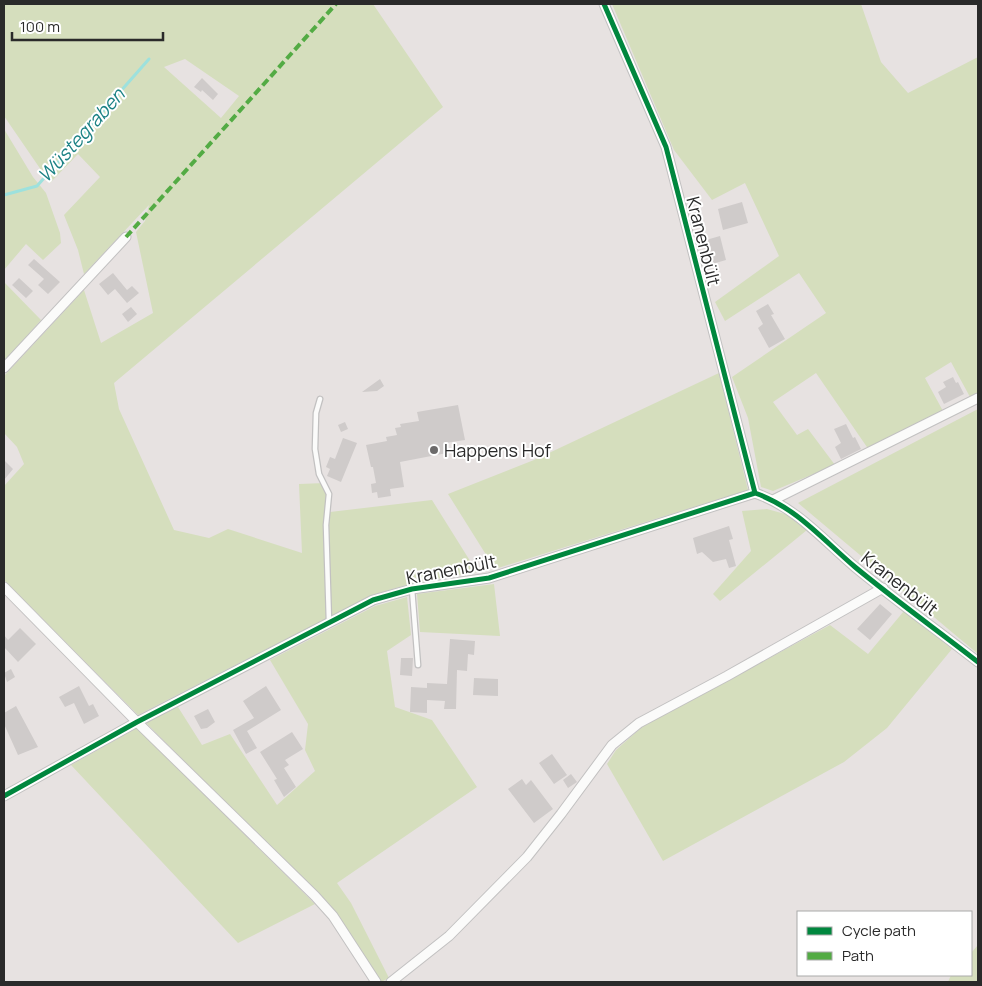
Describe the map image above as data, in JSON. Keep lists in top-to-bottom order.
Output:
{
  "streets": {
    "street": ["Kranenbült"]
  },
  "water": ["Wüstegraben"],
  "places": ["Happens Hof"],
  "legend": ["Cycle path", "Path"],
  "scale_bar": "100 m"
}
